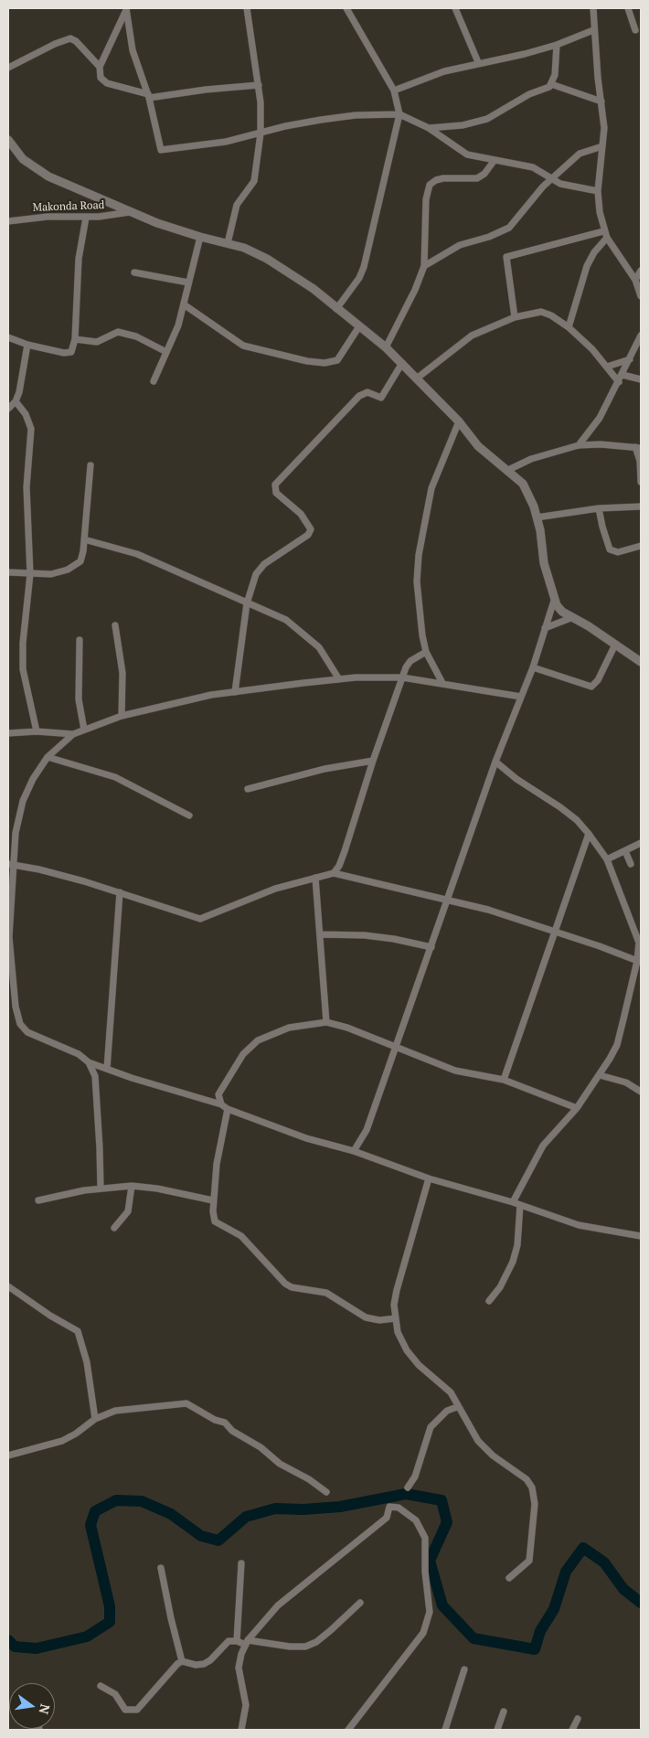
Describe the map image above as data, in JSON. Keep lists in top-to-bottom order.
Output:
{
  "streets": {
    "street": ["Makonda Road"]
  },
  "north": "right"
}
